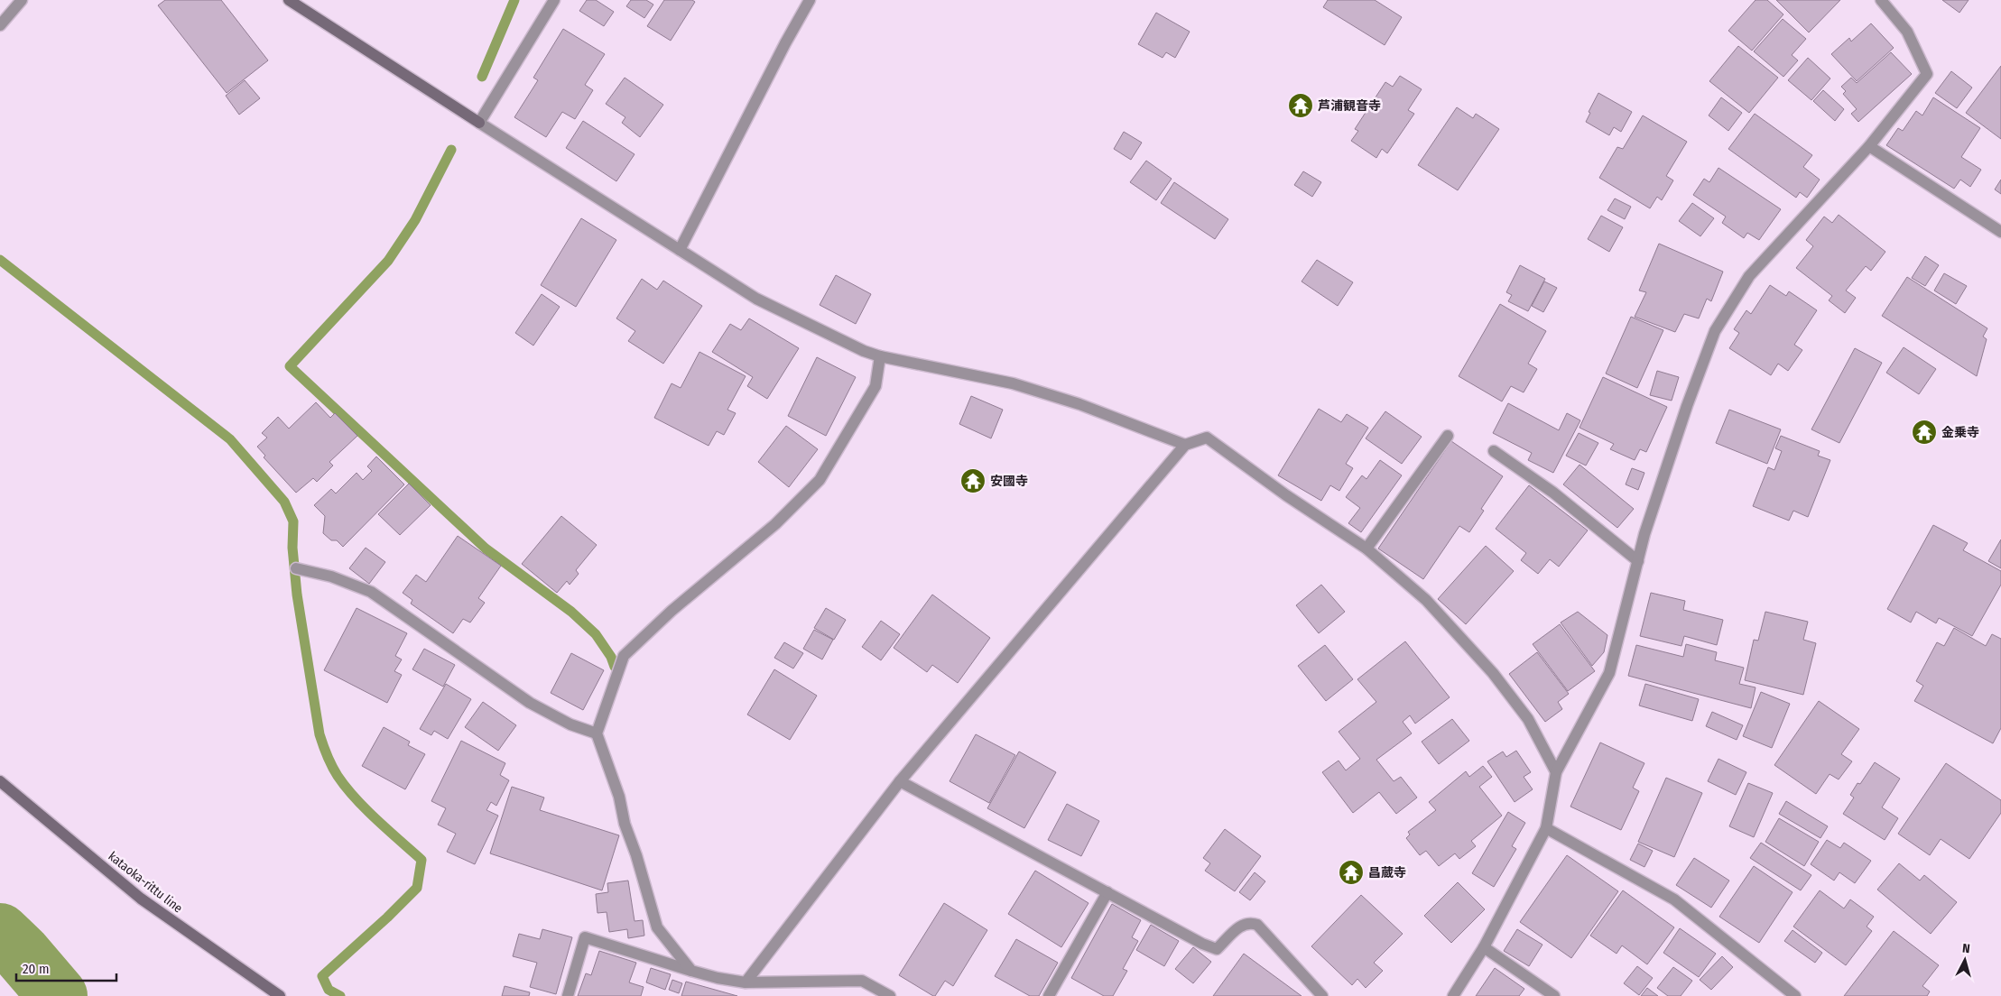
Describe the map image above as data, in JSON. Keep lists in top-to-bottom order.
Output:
{
  "streets": {
    "main road": ["kataoka-rittu line"]
  },
  "places": {
    "temple": [
      "芦浦観音寺",
      "金乗寺",
      "安國寺",
      "昌蔵寺"
    ]
  },
  "scale_bar": "20 m",
  "north": "top"
}
